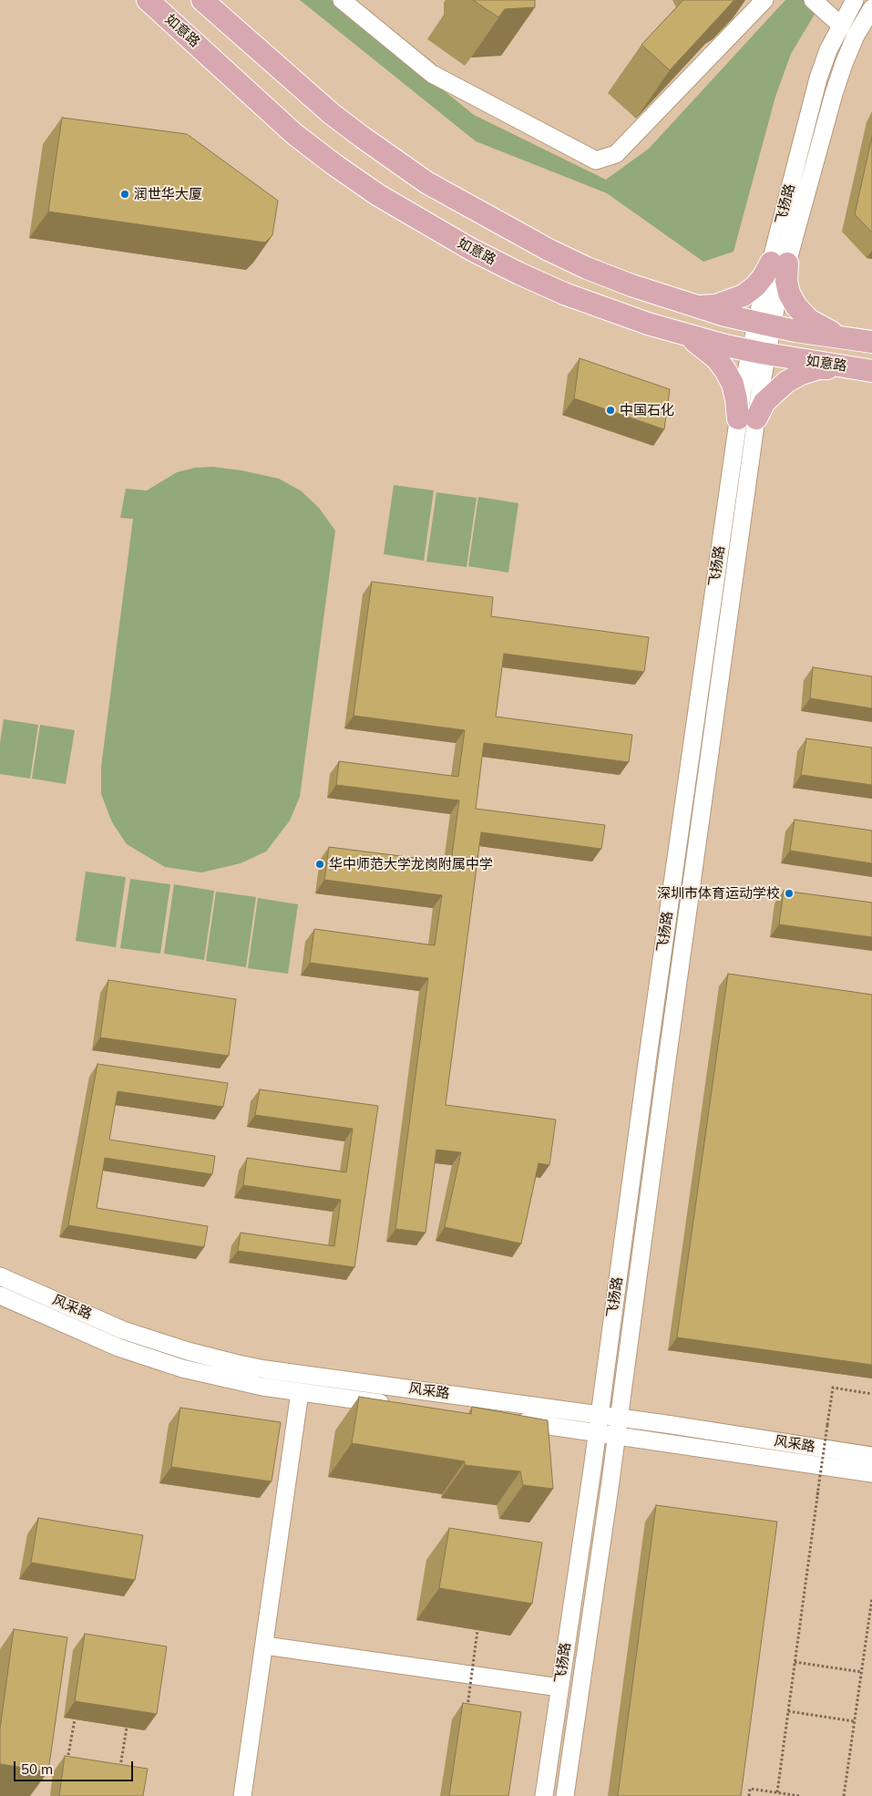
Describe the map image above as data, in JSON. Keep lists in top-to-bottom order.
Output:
{
  "streets": {
    "main road": ["如意路"],
    "street": ["飞扬路", "风采路"]
  },
  "crossings": [
    ["如意路", "飞扬路"],
    ["飞扬路", "风采路"]
  ],
  "places": [
    "润世华大厦",
    "中国石化",
    "华中师范大学龙岗附属中学",
    "深圳市体育运动学校"
  ],
  "scale_bar": "50 m"
}
